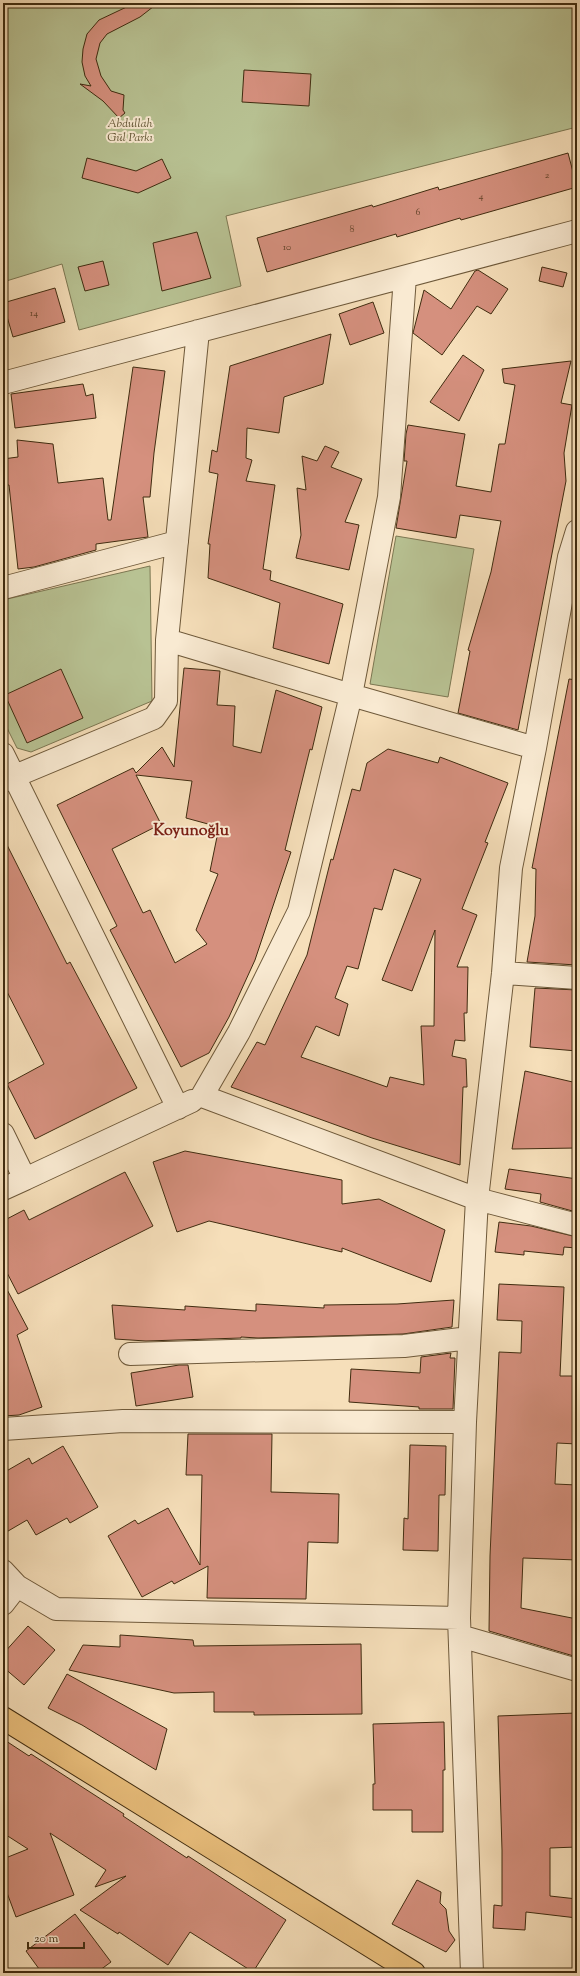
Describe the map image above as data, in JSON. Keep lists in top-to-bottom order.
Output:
{
  "districts": ["Koyunoğlu"],
  "parks": ["Abdullah Gül Parkı"],
  "house_numbers": [
    "2",
    "4",
    "6",
    "8",
    "10",
    "14"
  ],
  "scale_bar": "20 m"
}
